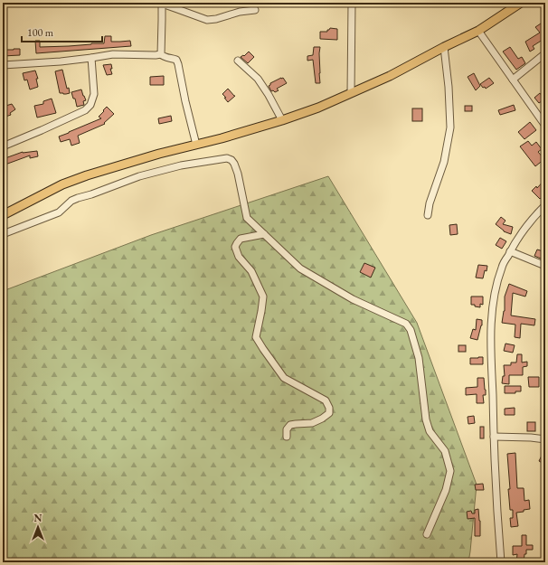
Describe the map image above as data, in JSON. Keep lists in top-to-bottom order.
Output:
{
  "scale_bar": "100 m",
  "north": "top"
}
